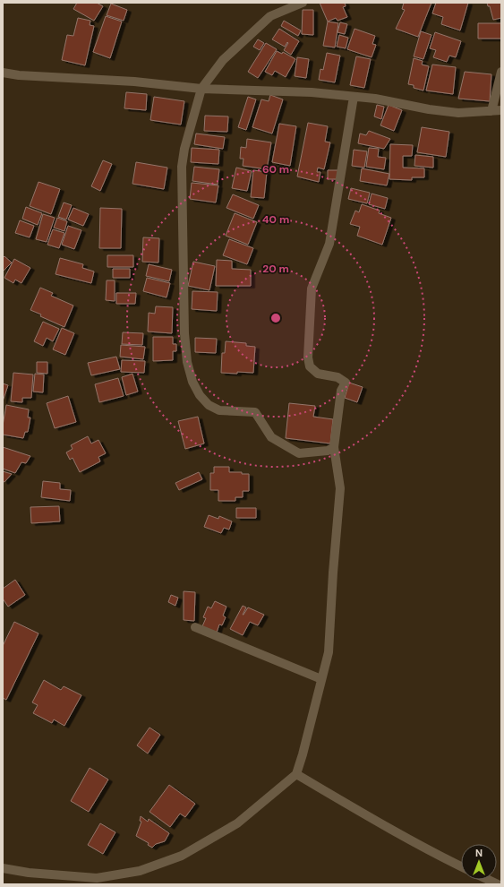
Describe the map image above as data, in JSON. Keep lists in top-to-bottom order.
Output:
{
  "north": "top",
  "rings": ["60 m", "40 m", "20 m"]
}
